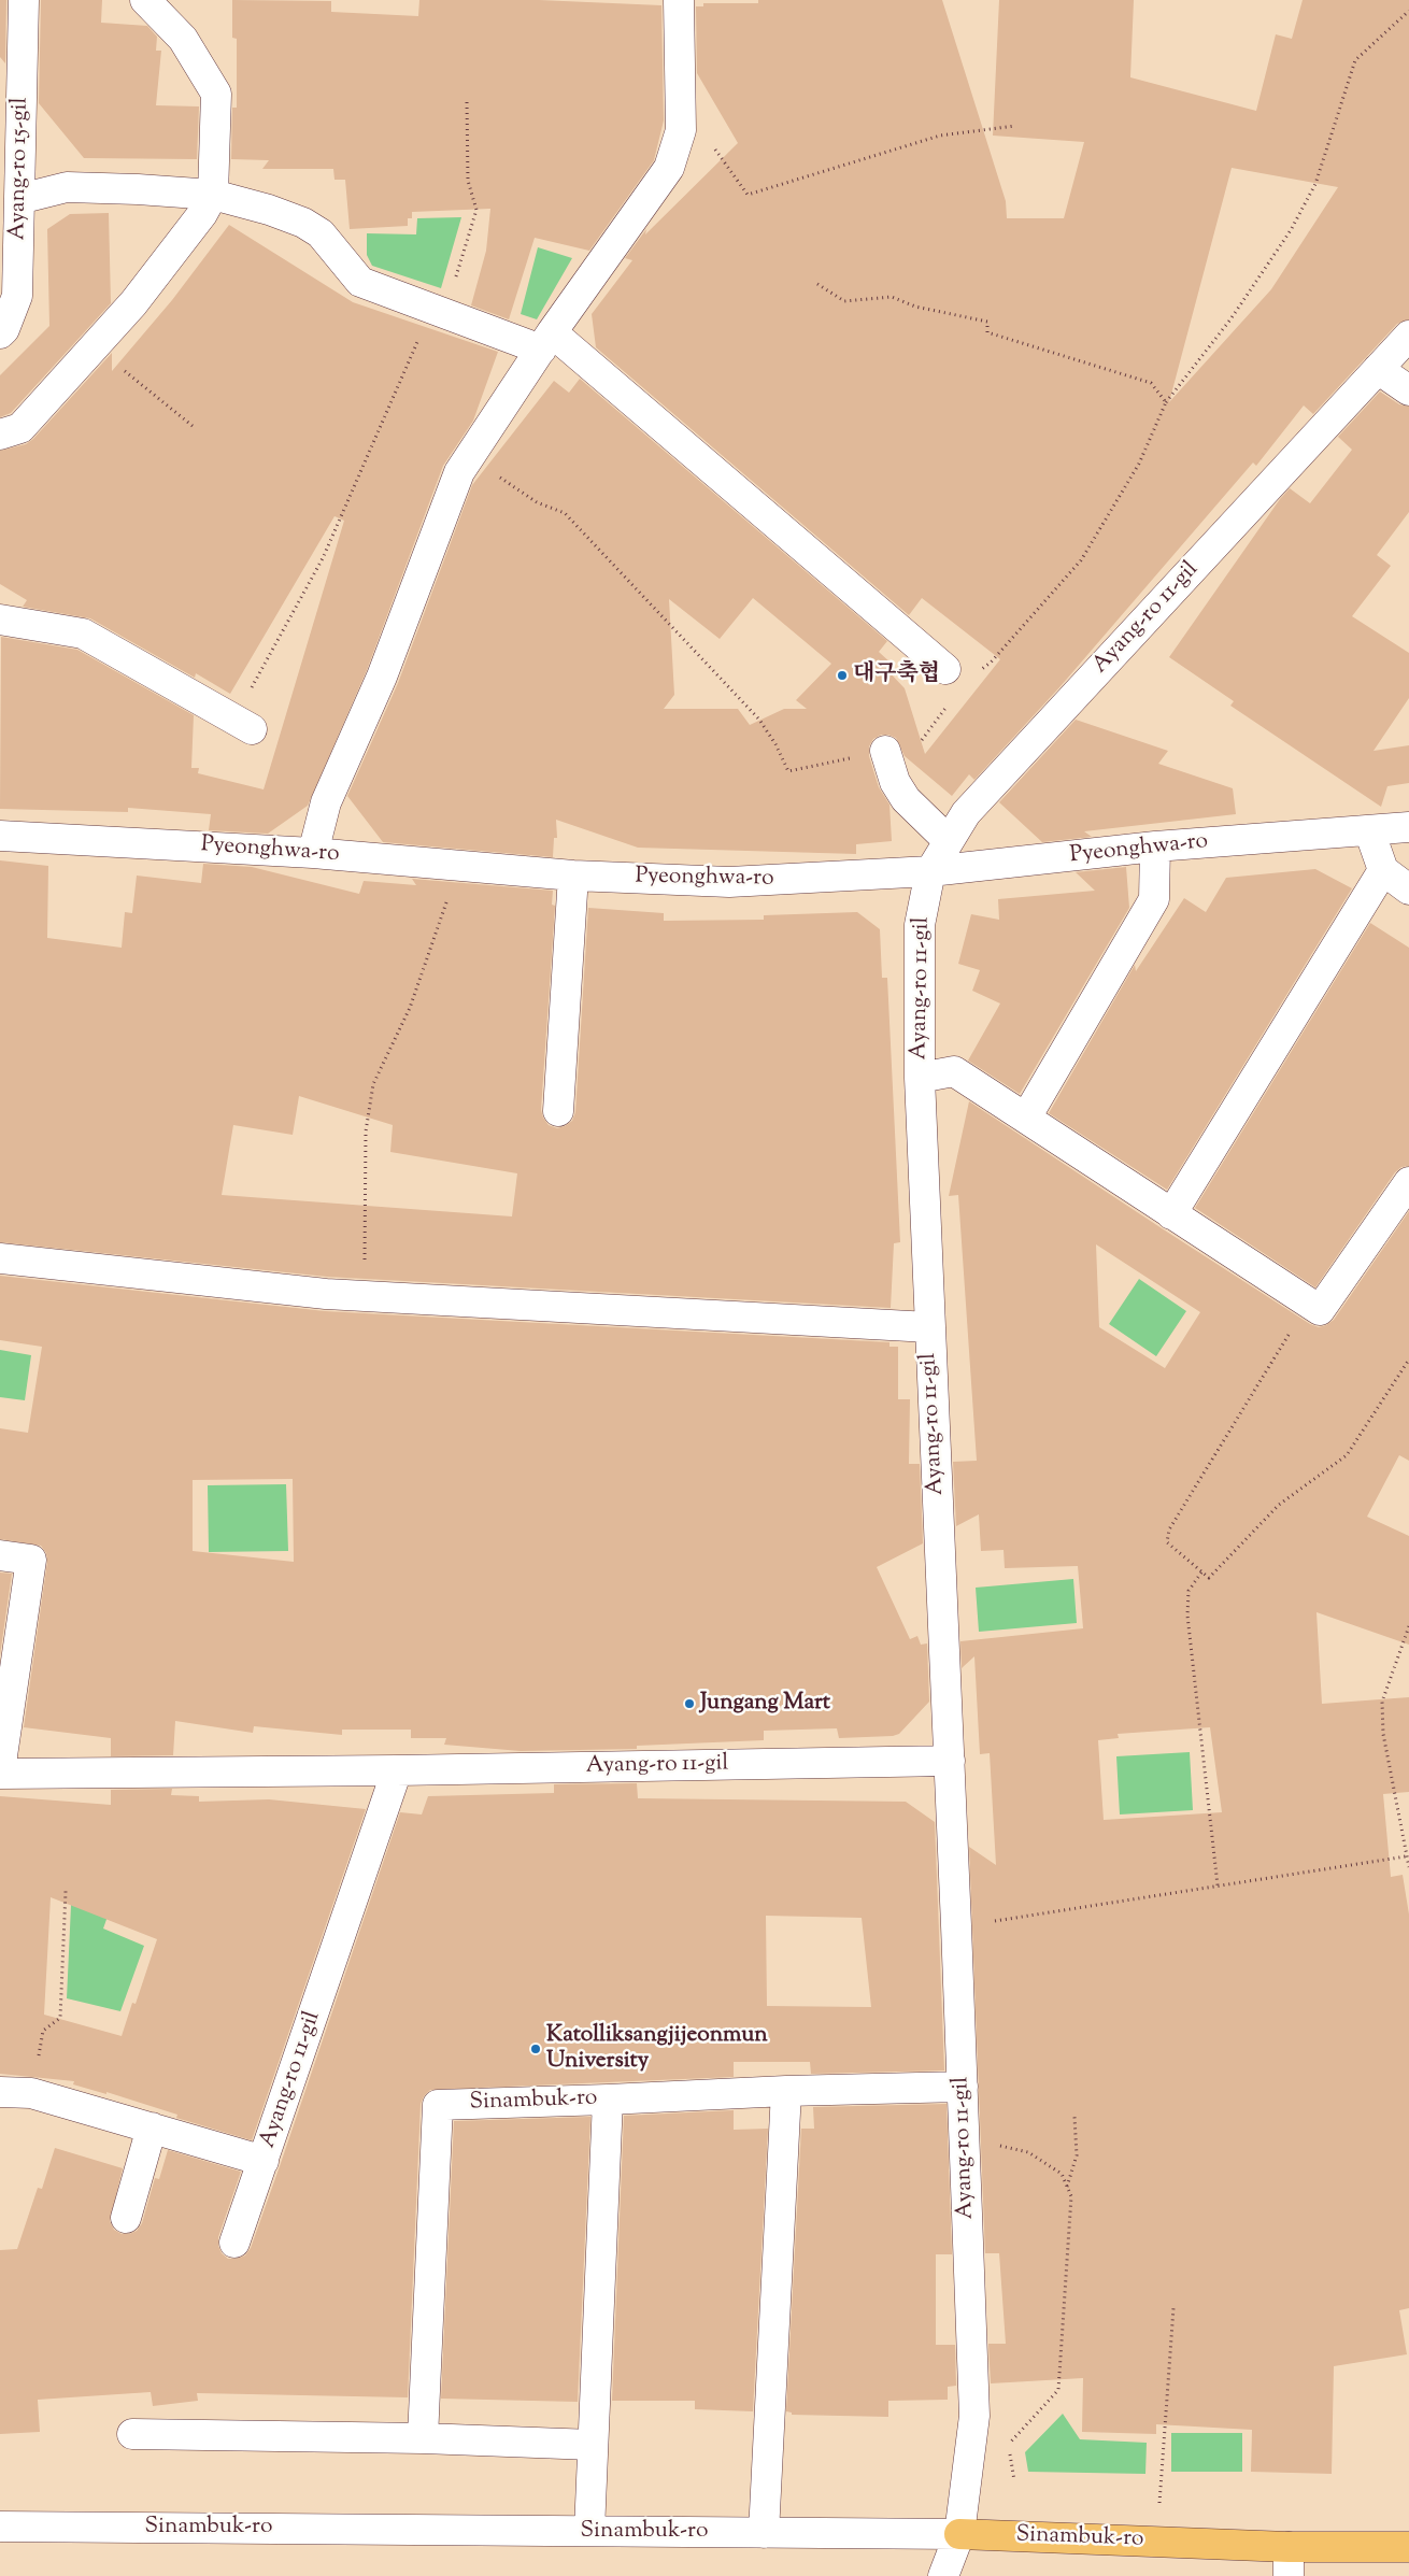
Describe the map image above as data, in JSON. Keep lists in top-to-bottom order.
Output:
{
  "streets": {
    "main road": ["Sinambuk-ro"],
    "street": ["Ayang-ro 15-gil", "Ayang-ro 11-gil", "Pyeonghwa-ro"]
  },
  "crossings": [
    ["Ayang-ro 11-gil", "Pyeonghwa-ro"],
    ["Ayang-ro 11-gil", "Sinambuk-ro"]
  ],
  "places": ["대구축협", "Jungang Mart", "Katolliksangjijeonmun University"]
}
